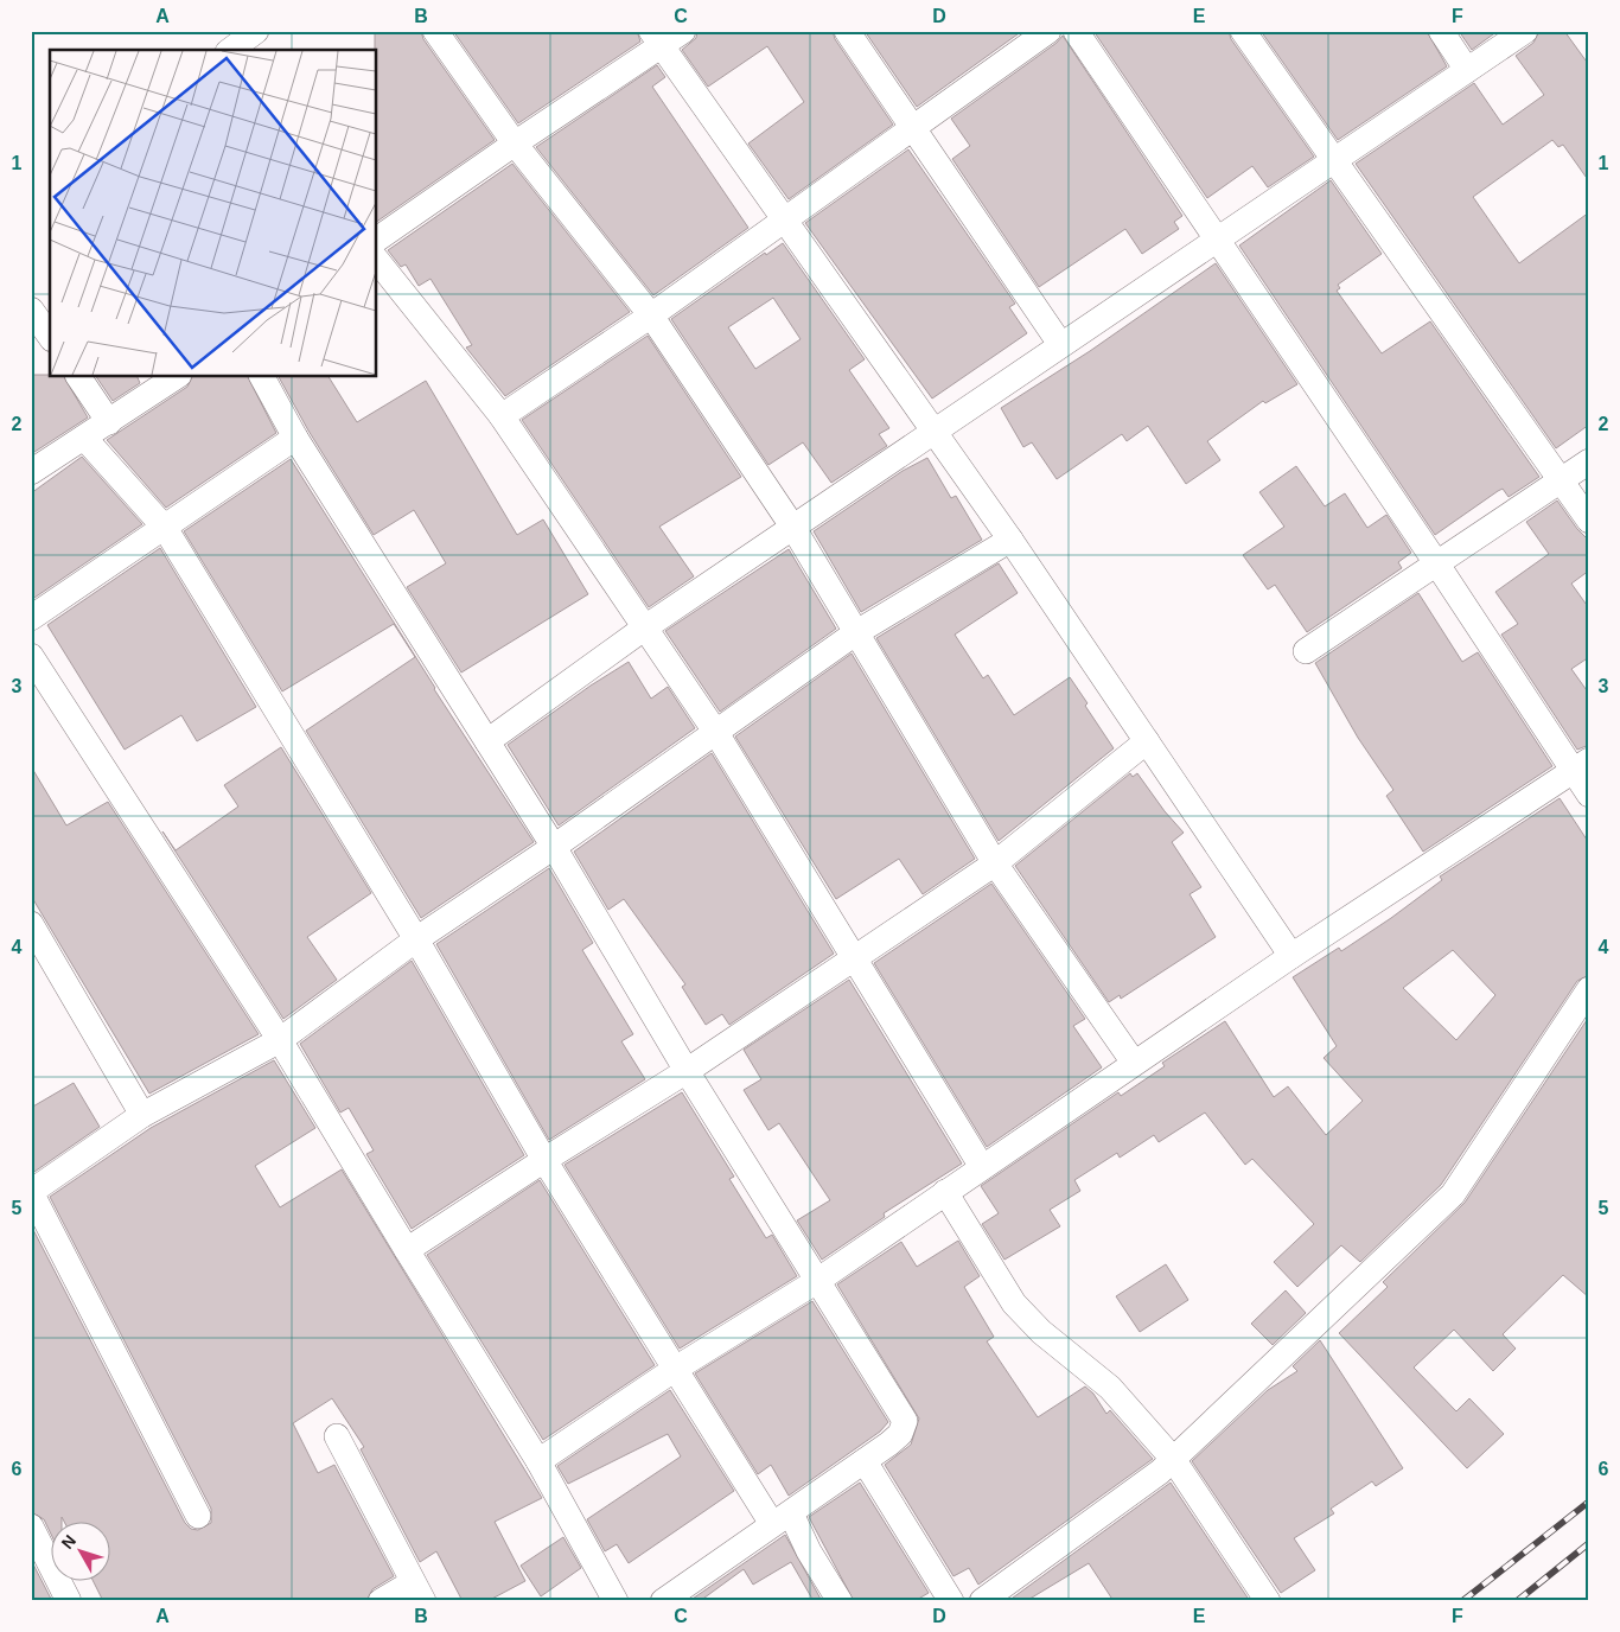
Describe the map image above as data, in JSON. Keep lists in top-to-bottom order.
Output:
{
  "north": "top left",
  "grid": {
    "columns": [
      "A",
      "B",
      "C",
      "D",
      "E",
      "F"
    ],
    "rows": [
      "1",
      "2",
      "3",
      "4",
      "5",
      "6"
    ]
  }
}
